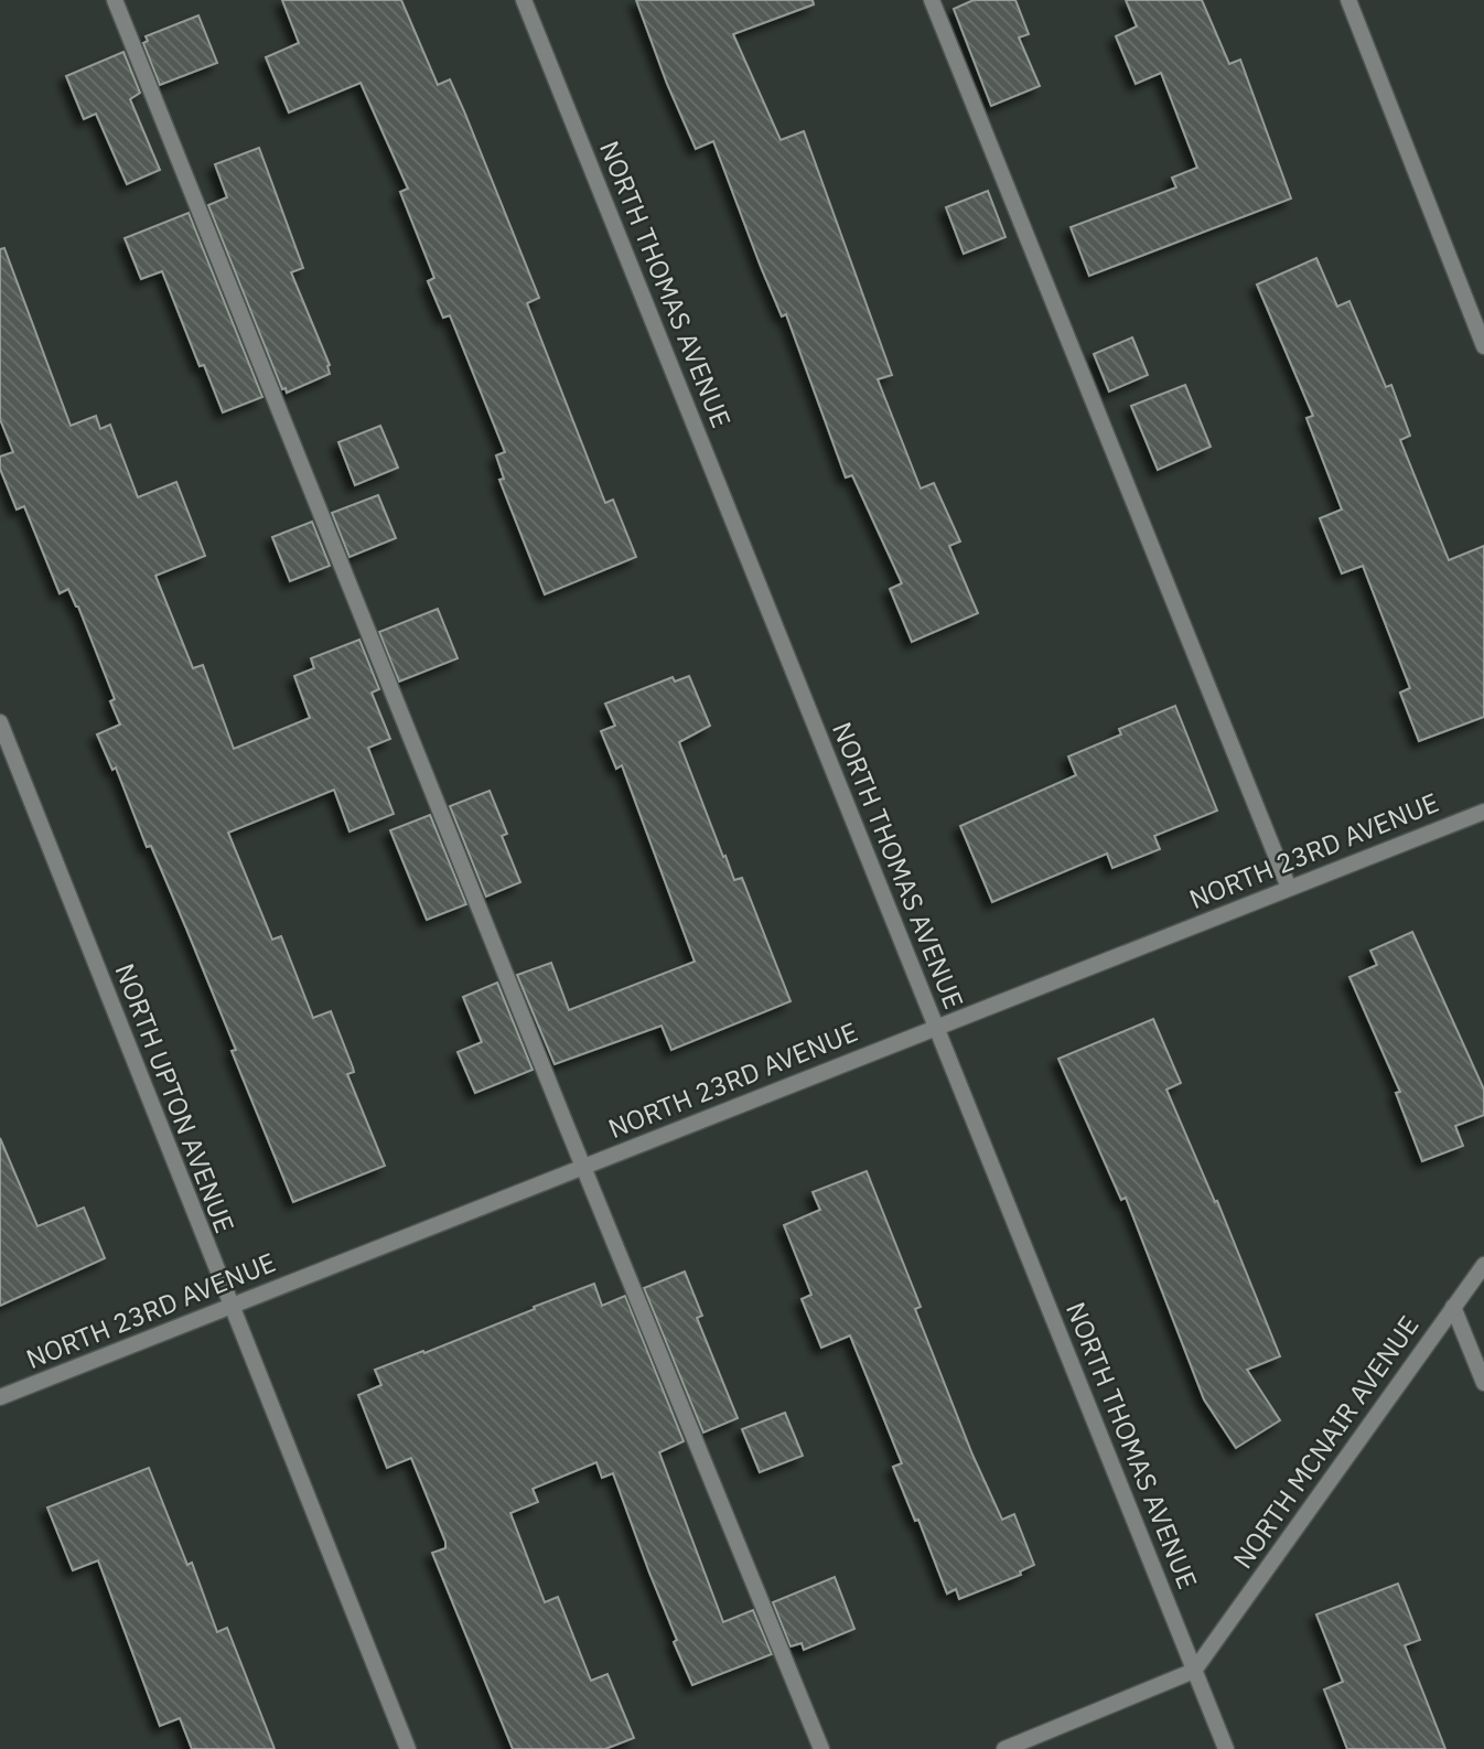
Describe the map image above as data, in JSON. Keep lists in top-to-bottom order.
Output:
{
  "streets": {
    "street": [
      "NORTH THOMAS AVENUE",
      "NORTH 23RD AVENUE",
      "NORTH UPTON AVENUE",
      "NORTH MCNAIR AVENUE"
    ]
  },
  "crossings": [
    ["NORTH THOMAS AVENUE", "NORTH 23RD AVENUE"],
    ["NORTH THOMAS AVENUE", "NORTH MCNAIR AVENUE"],
    ["NORTH 23RD AVENUE", "NORTH UPTON AVENUE"]
  ]
}
